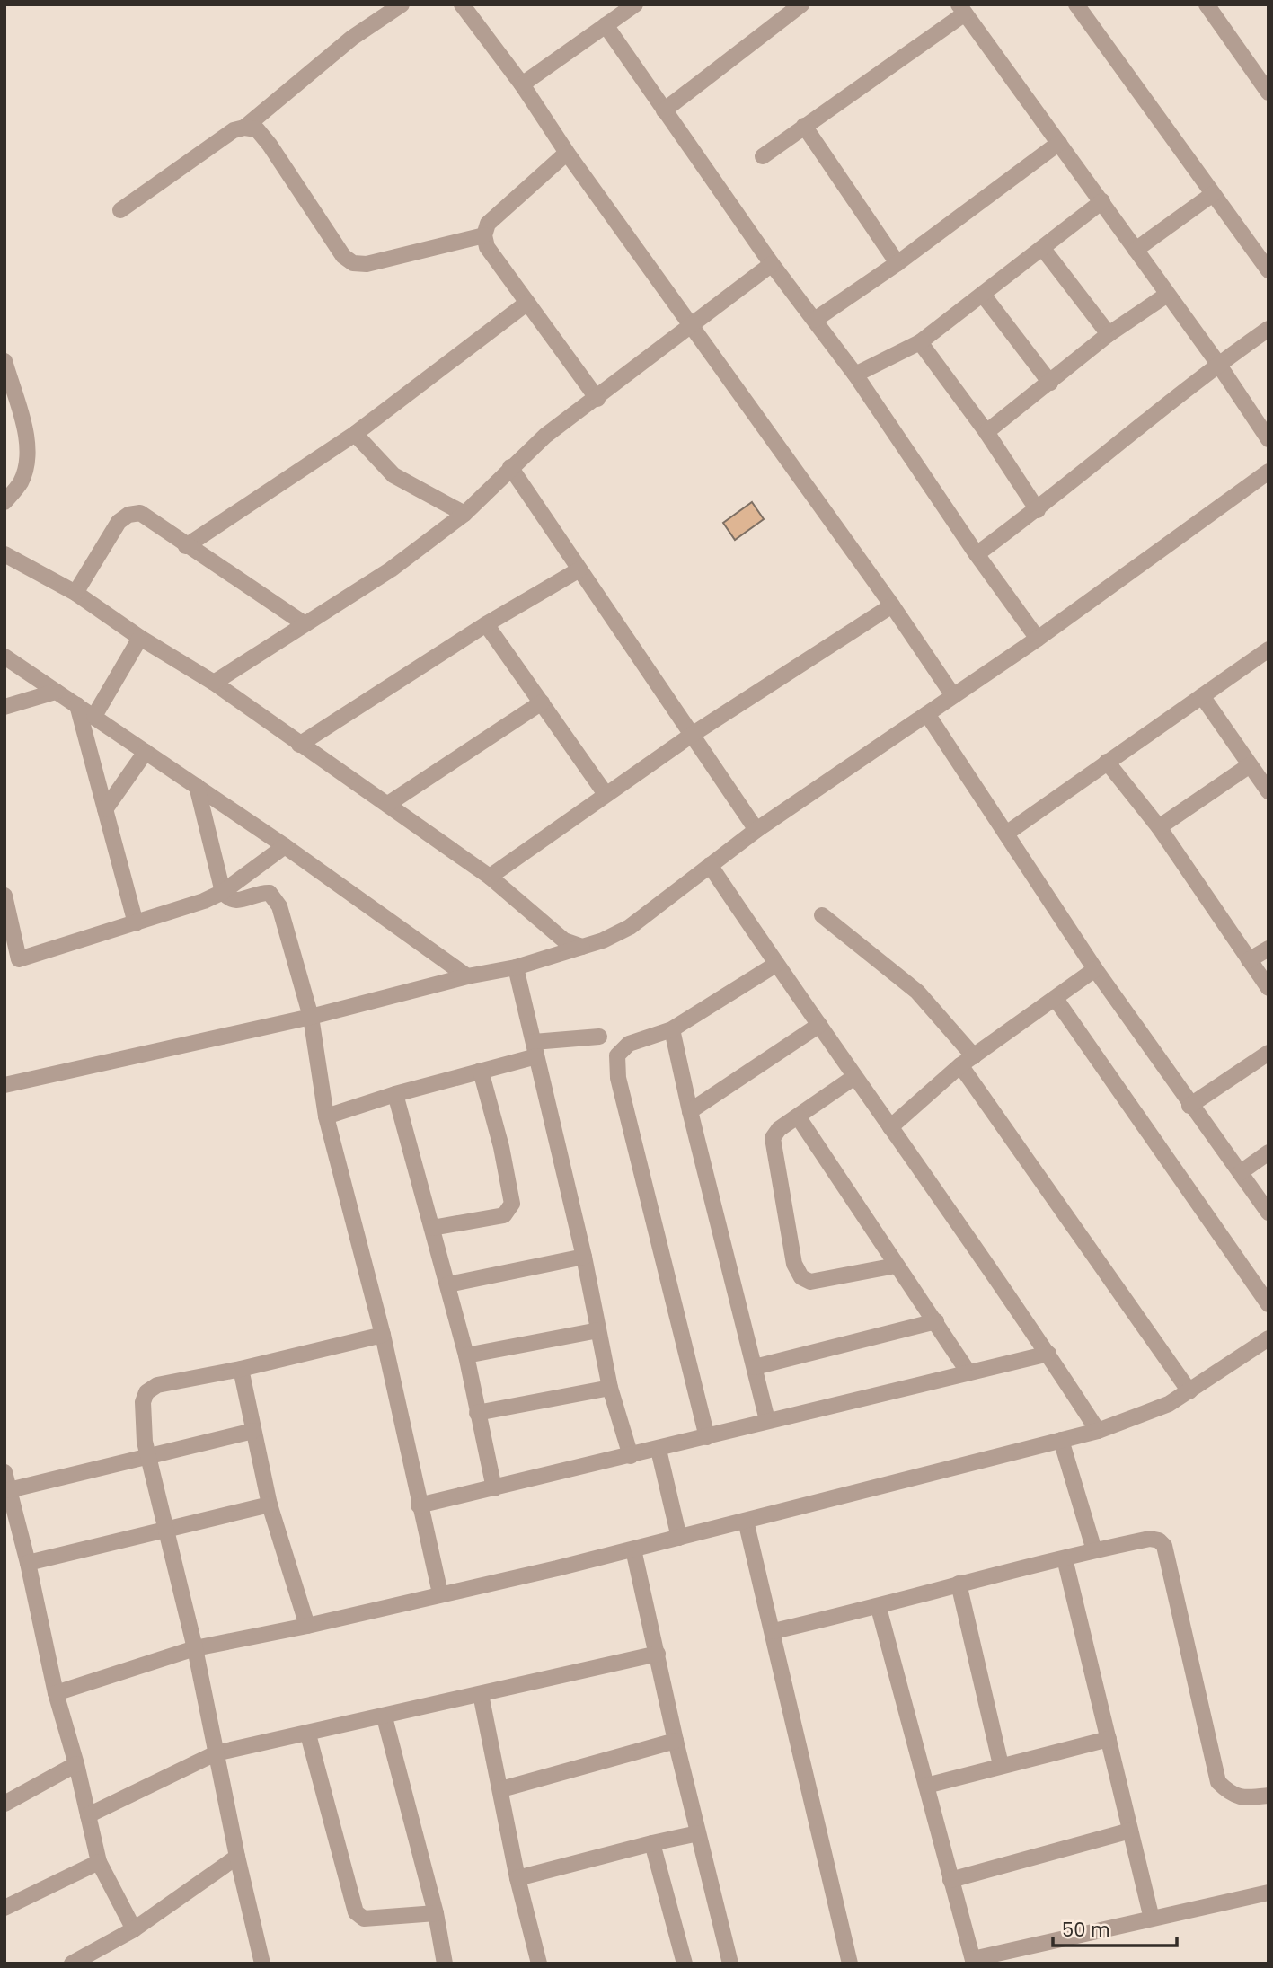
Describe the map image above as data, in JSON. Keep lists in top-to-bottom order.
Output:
{
  "scale_bar": "50 m"
}
